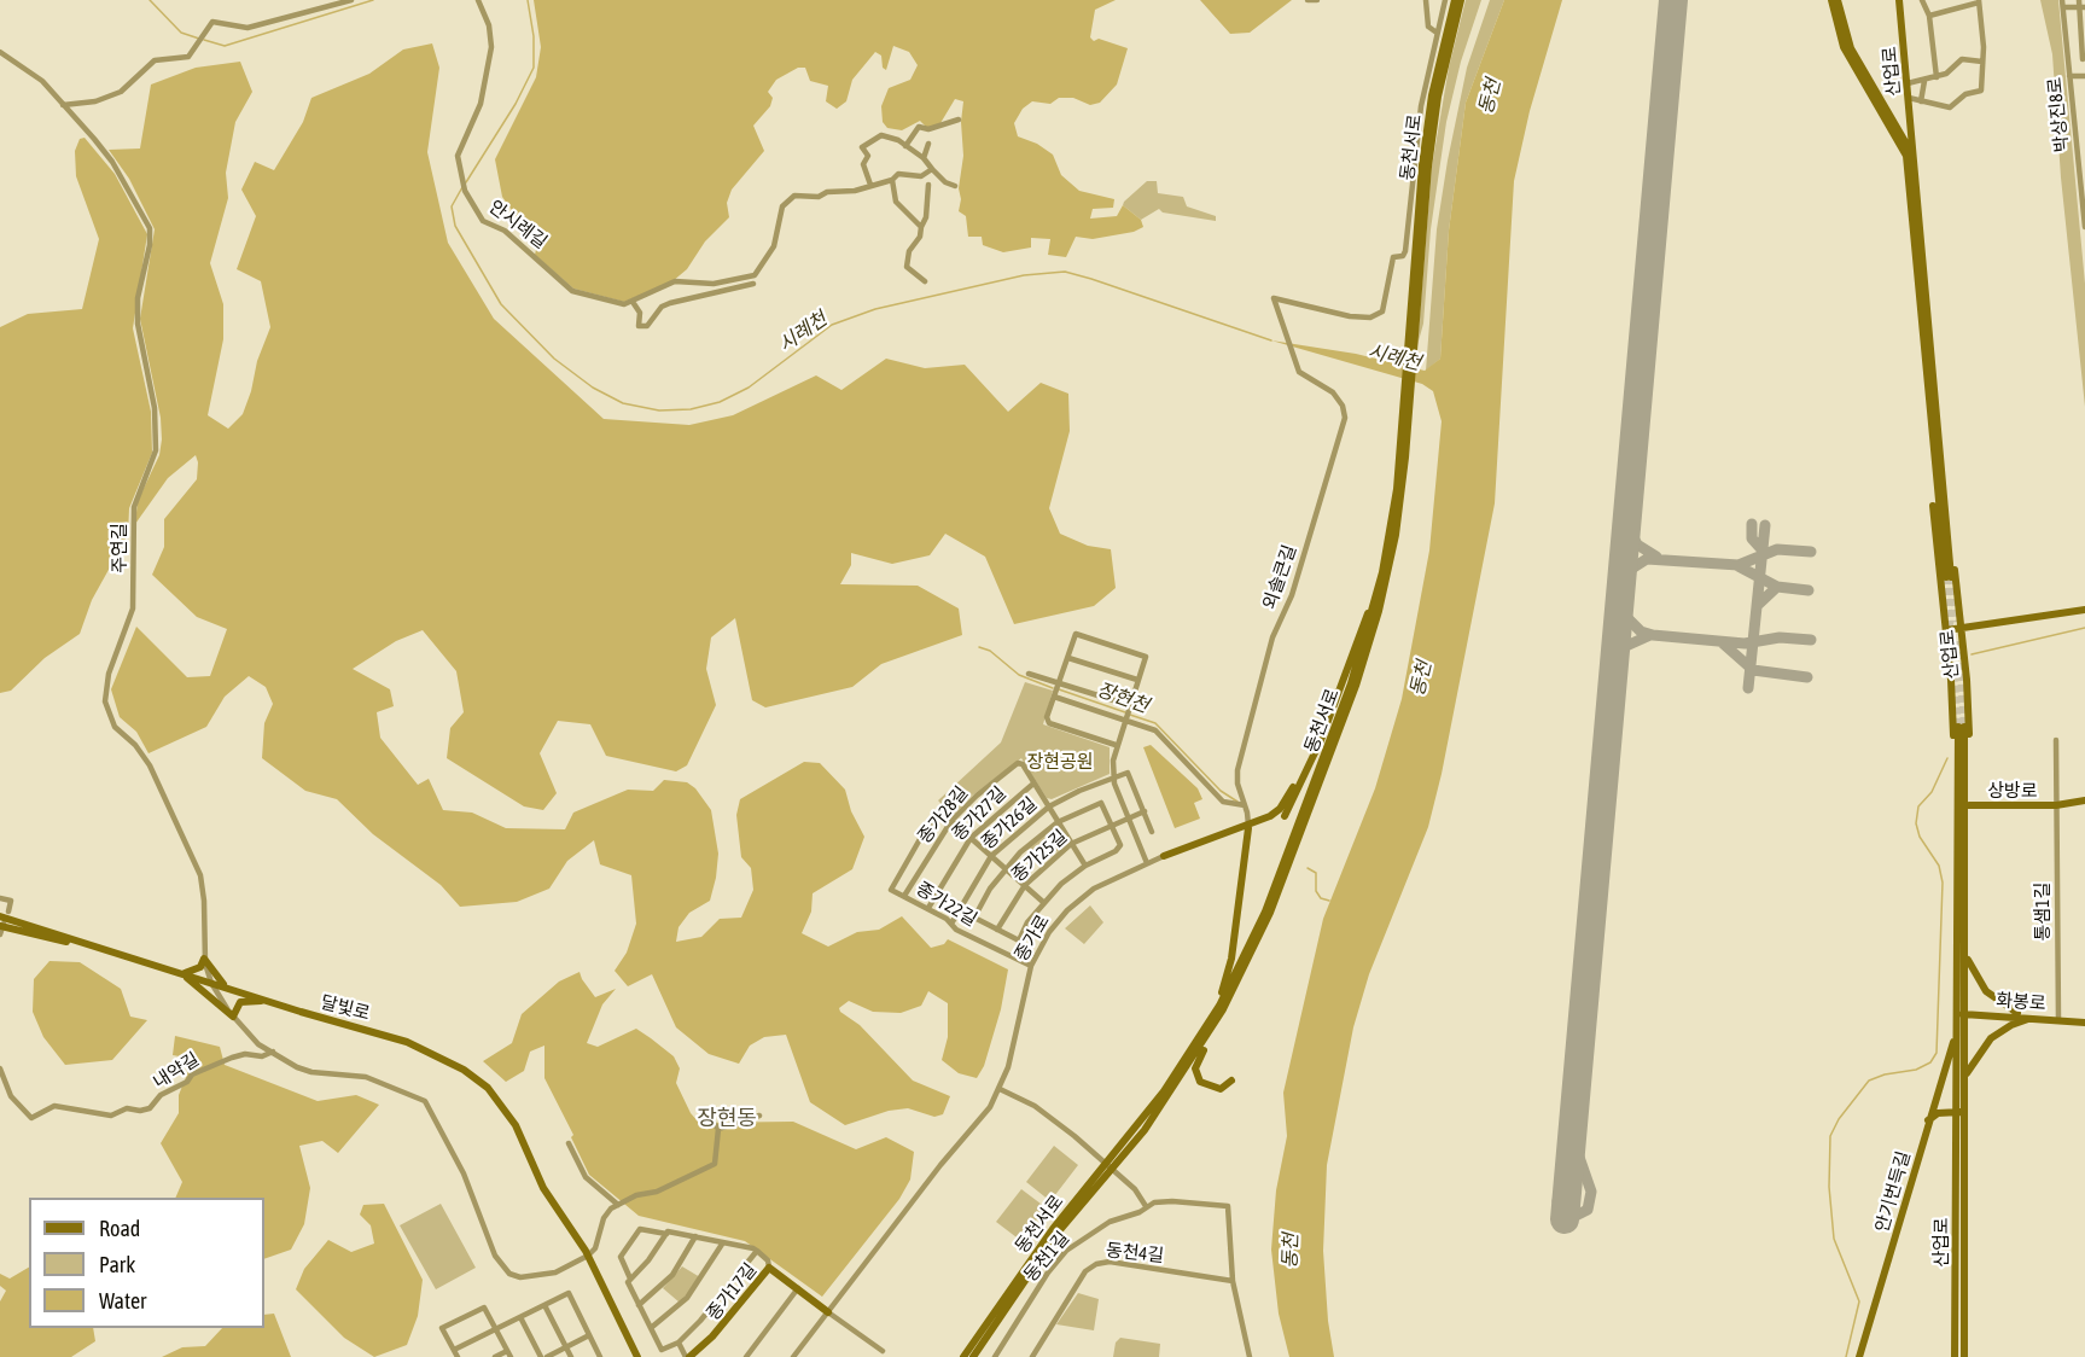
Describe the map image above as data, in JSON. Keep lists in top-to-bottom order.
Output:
{
  "streets": {
    "main road": [
      "산업로",
      "동천서로",
      "상방로",
      "화봉로",
      "달빛로",
      "안기번득길",
      "종가17길"
    ],
    "street": [
      "박상진8로",
      "안시례길",
      "주연길",
      "외솔큰길",
      "종가27길",
      "종가28길",
      "종가26길",
      "종가25길",
      "종가22길",
      "통샘1길",
      "종가로",
      "내약길",
      "동천4길",
      "동천1길"
    ]
  },
  "crossings": [
    ["산업로", "상방로"],
    ["산업로", "화봉로"],
    ["산업로", "안기번득길"],
    ["주연길", "달빛로"],
    ["주연길", "내약길"],
    ["상방로", "통샘1길"],
    ["종가27길", "종가28길"],
    ["종가27길", "종가22길"],
    ["종가28길", "종가22길"],
    ["종가26길", "종가22길"],
    ["종가22길", "종가로"],
    ["통샘1길", "화봉로"],
    ["종가로", "종가17길"],
    ["동천4길", "동천1길"]
  ],
  "districts": ["장현동"],
  "water": ["동천", "시례천", "장현천"],
  "parks": ["장현공원"],
  "legend": ["Road", "Park", "Water"]
}
